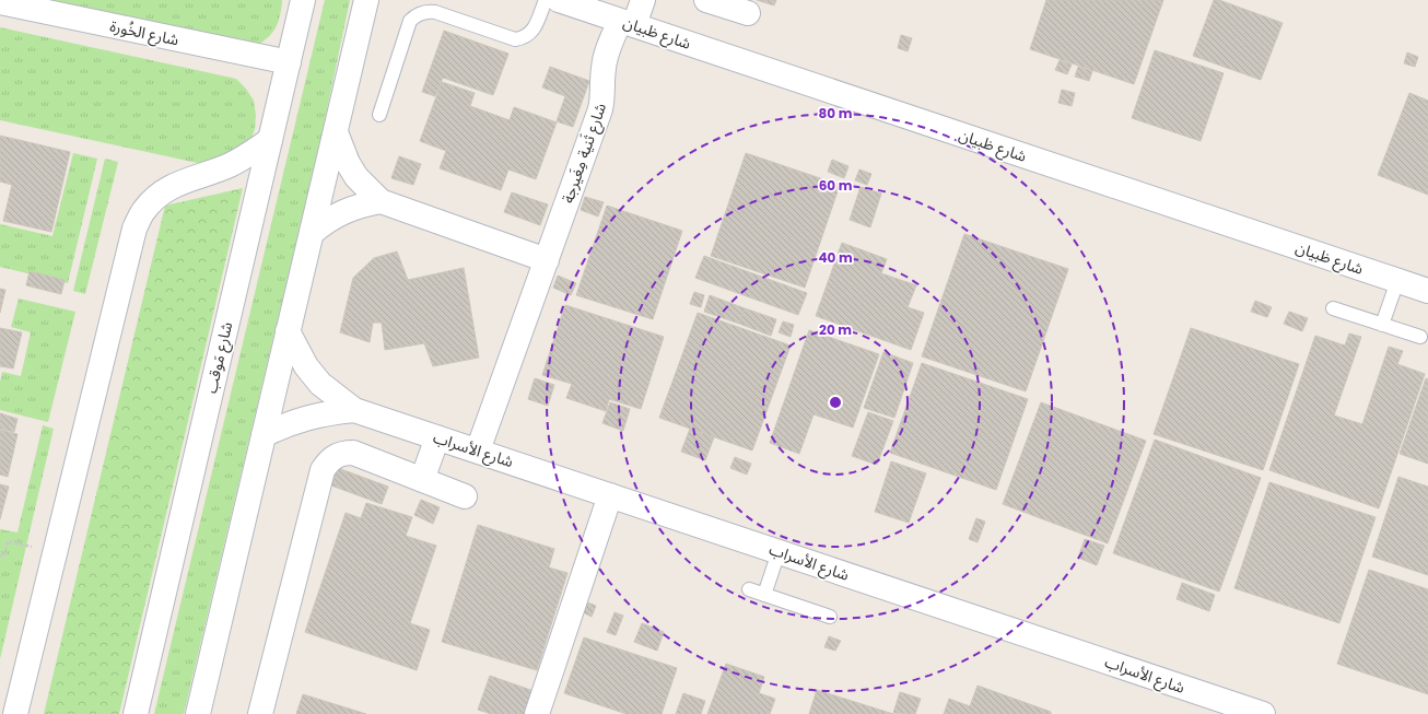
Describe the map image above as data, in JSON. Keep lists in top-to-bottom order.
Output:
{
  "streets": {
    "street": [
      "شارع الخُورة",
      "شارع ظبيان",
      "شارع ثَنية مِغَيرجة",
      "شارع مَوقب",
      "شارع الأسراب"
    ]
  },
  "crossings": [
    ["شارع الخُورة", "شارع مَوقب"],
    ["شارع ظبيان", "شارع ثَنية مِغَيرجة"],
    ["شارع ثَنية مِغَيرجة", "شارع الأسراب"]
  ],
  "rings": [
    "80 m",
    "60 m",
    "40 m",
    "20 m"
  ]
}
